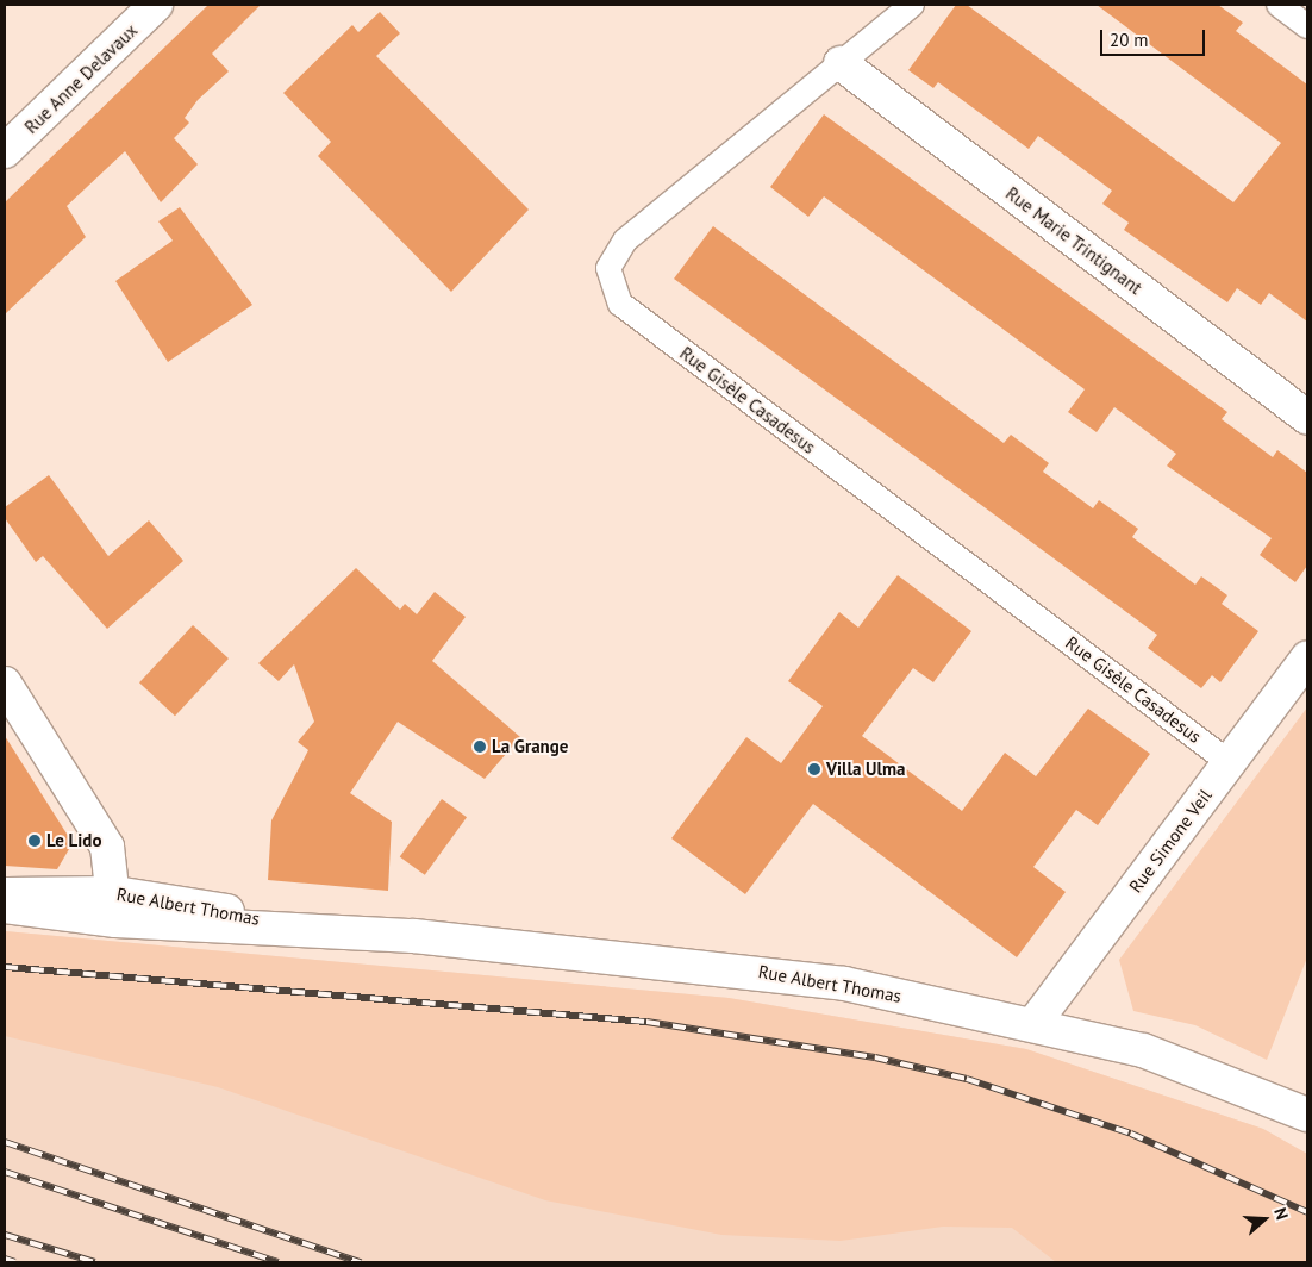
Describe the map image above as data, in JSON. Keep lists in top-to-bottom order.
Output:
{
  "streets": {
    "street": [
      "Rue Anne Delavaux",
      "Rue Marie Trintignant",
      "Rue Gisèle Casadesus",
      "Rue Simone Veil",
      "Rue Albert Thomas"
    ]
  },
  "crossings": [
    ["Rue Marie Trintignant", "Rue Gisèle Casadesus"],
    ["Rue Gisèle Casadesus", "Rue Simone Veil"],
    ["Rue Simone Veil", "Rue Albert Thomas"]
  ],
  "places": ["La Grange", "Villa Ulma", "Le Lido"],
  "scale_bar": "20 m",
  "north": "right"
}
